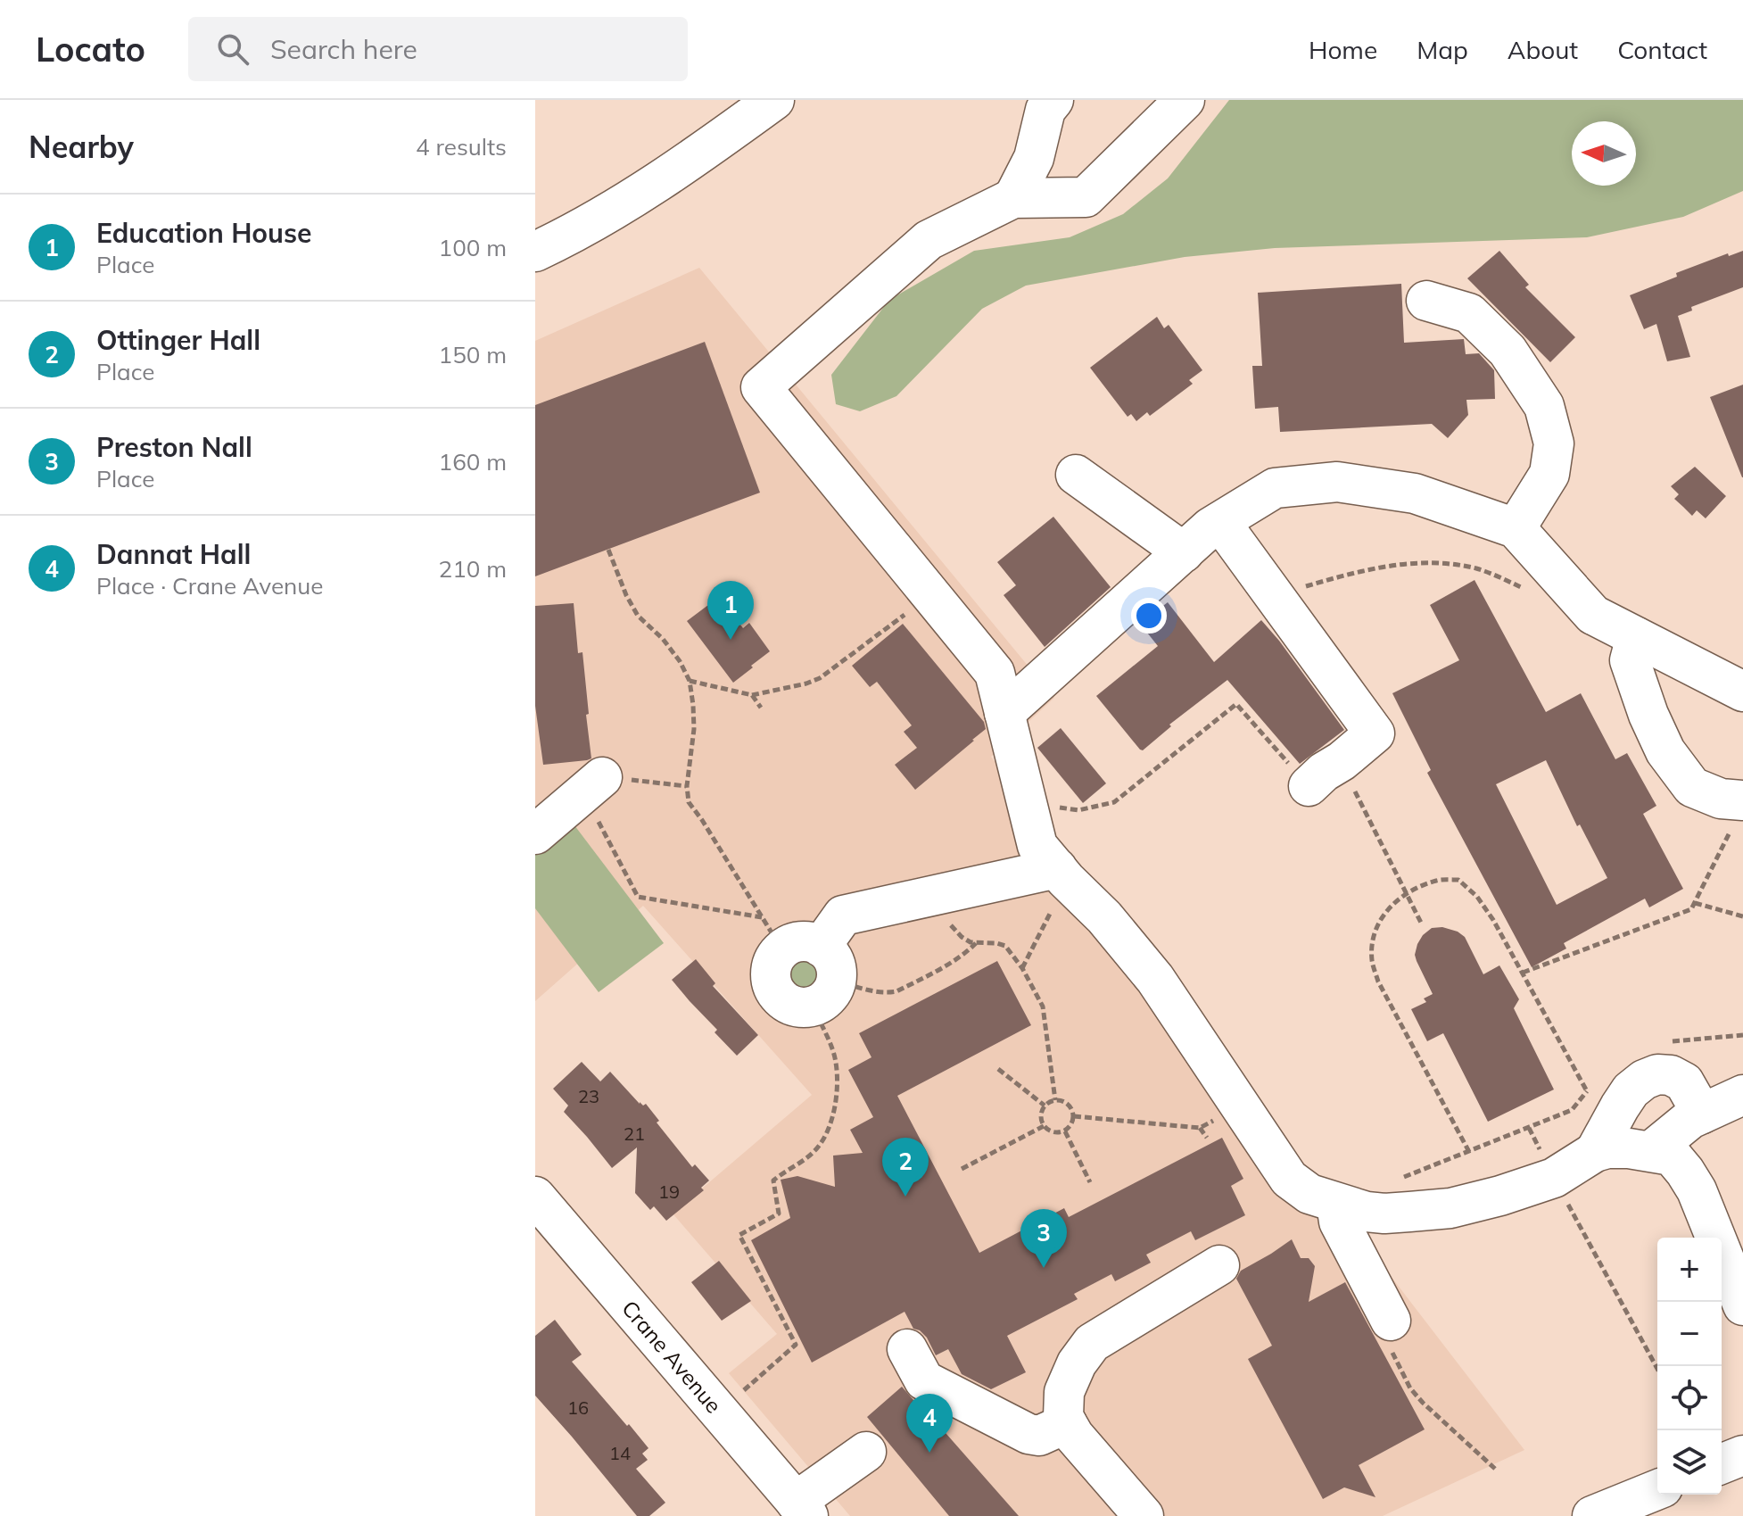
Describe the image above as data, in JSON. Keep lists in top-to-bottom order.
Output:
{
  "streets": {
    "street": ["Crane Avenue"]
  },
  "house_numbers": [
    "23",
    "21",
    "19",
    "16",
    "14"
  ],
  "north": "left",
  "page": {
    "header": "Locato",
    "search": "Search here",
    "nav": [
      "Home",
      "Map",
      "About",
      "Contact"
    ],
    "heading": ["Nearby", "4 results"],
    "list": [
      {
        "mark": "1",
        "name": "Education House",
        "note": "Place",
        "value": "100 m"
      },
      {
        "mark": "2",
        "name": "Ottinger Hall",
        "note": "Place",
        "value": "150 m"
      },
      {
        "mark": "3",
        "name": "Preston Nall",
        "note": "Place",
        "value": "160 m"
      },
      {
        "mark": "4",
        "name": "Dannat Hall",
        "note": "Place · Crane Avenue",
        "value": "210 m"
      }
    ],
    "pins": [
      "1",
      "2",
      "3",
      "4"
    ],
    "map_buttons": ["+", "−"]
  }
}
